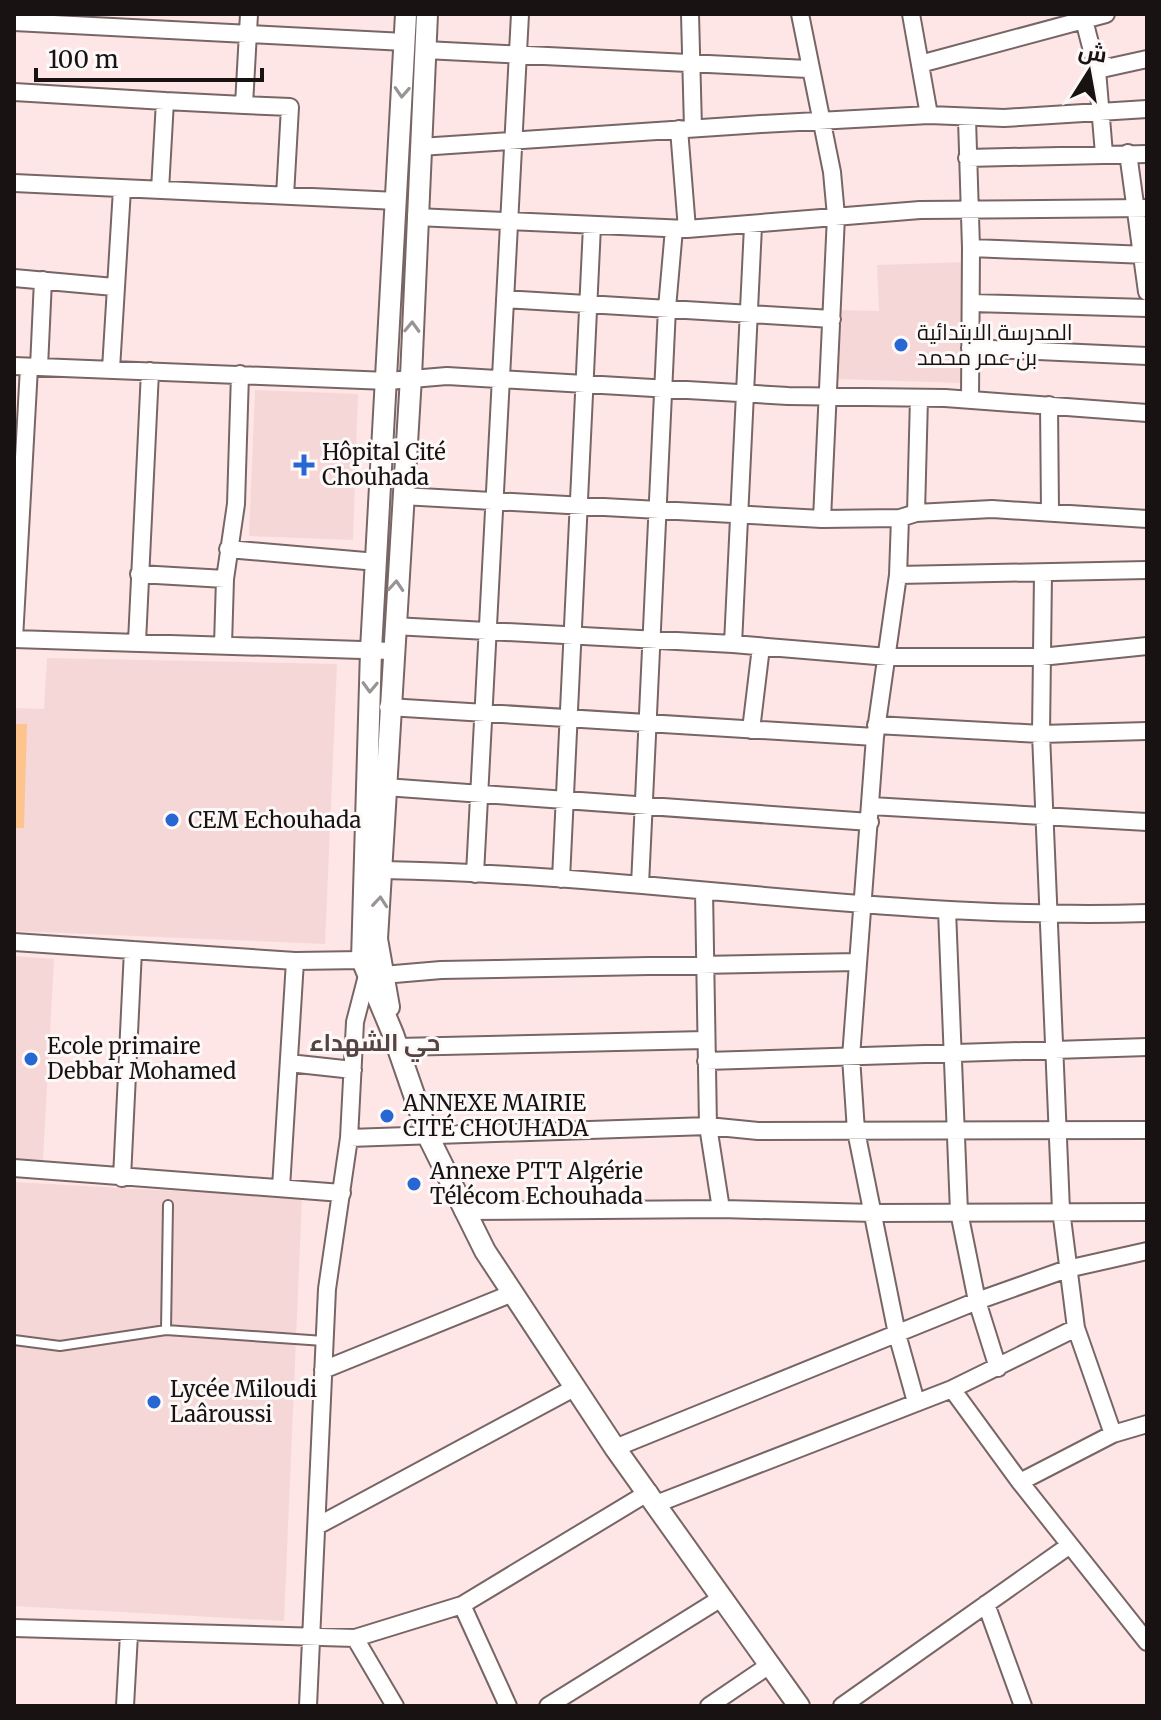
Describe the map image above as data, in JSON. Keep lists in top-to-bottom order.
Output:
{
  "districts": ["حي الشهداء"],
  "places": {
    "other": [
      "المدرسة الابتدائية بن عمر محمد",
      "CEM Echouhada",
      "Ecole primaire Debbar Mohamed",
      "ANNEXE MAIRIE CITÉ CHOUHADA",
      "Annexe PTT Algérie Télécom Echouhada",
      "Lycée Miloudi Laâroussi"
    ],
    "health": ["Hôpital Cité Chouhada"]
  },
  "scale_bar": "100 m",
  "north": "top"
}
